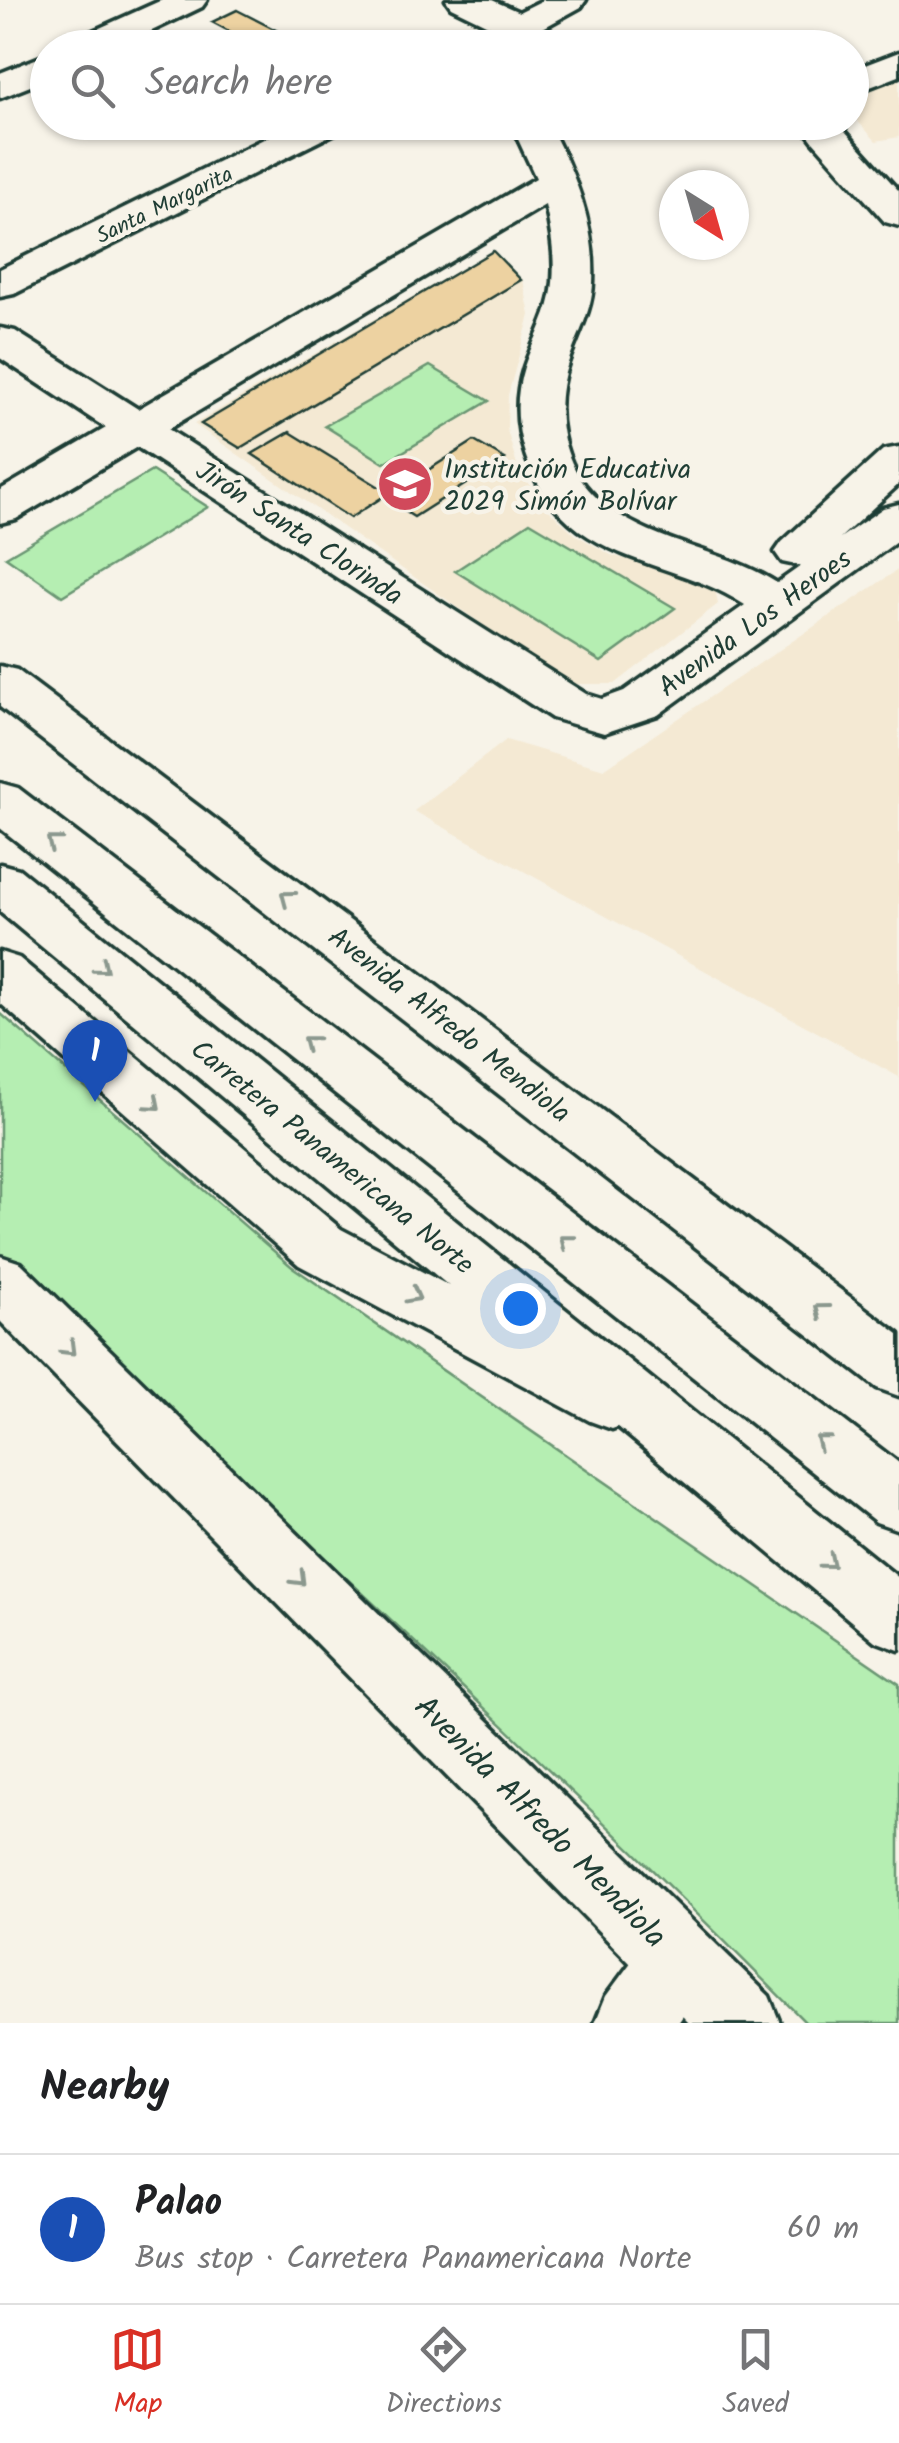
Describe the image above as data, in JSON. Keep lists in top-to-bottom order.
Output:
{
  "streets": {
    "main road": [
      "Santa Margarita",
      "Jirón Santa Clorinda",
      "Avenida Los Heroes",
      "Avenida Alfredo Mendiola",
      "Carretera Panamericana Norte"
    ]
  },
  "crossings": [
    ["Jirón Santa Clorinda", "Avenida Los Heroes"]
  ],
  "places": {
    "school or university": ["Institución Educativa 2029 Simón Bolívar"]
  },
  "north": "bottom right",
  "page": {
    "search": "Search here",
    "pins": "1",
    "heading": "Nearby",
    "list": [
      {
        "mark": "1",
        "name": "Palao",
        "note": "Bus stop · Carretera Panamericana Norte",
        "value": "60 m"
      }
    ],
    "nav": ["Map", "Directions", "Saved"]
  }
}
